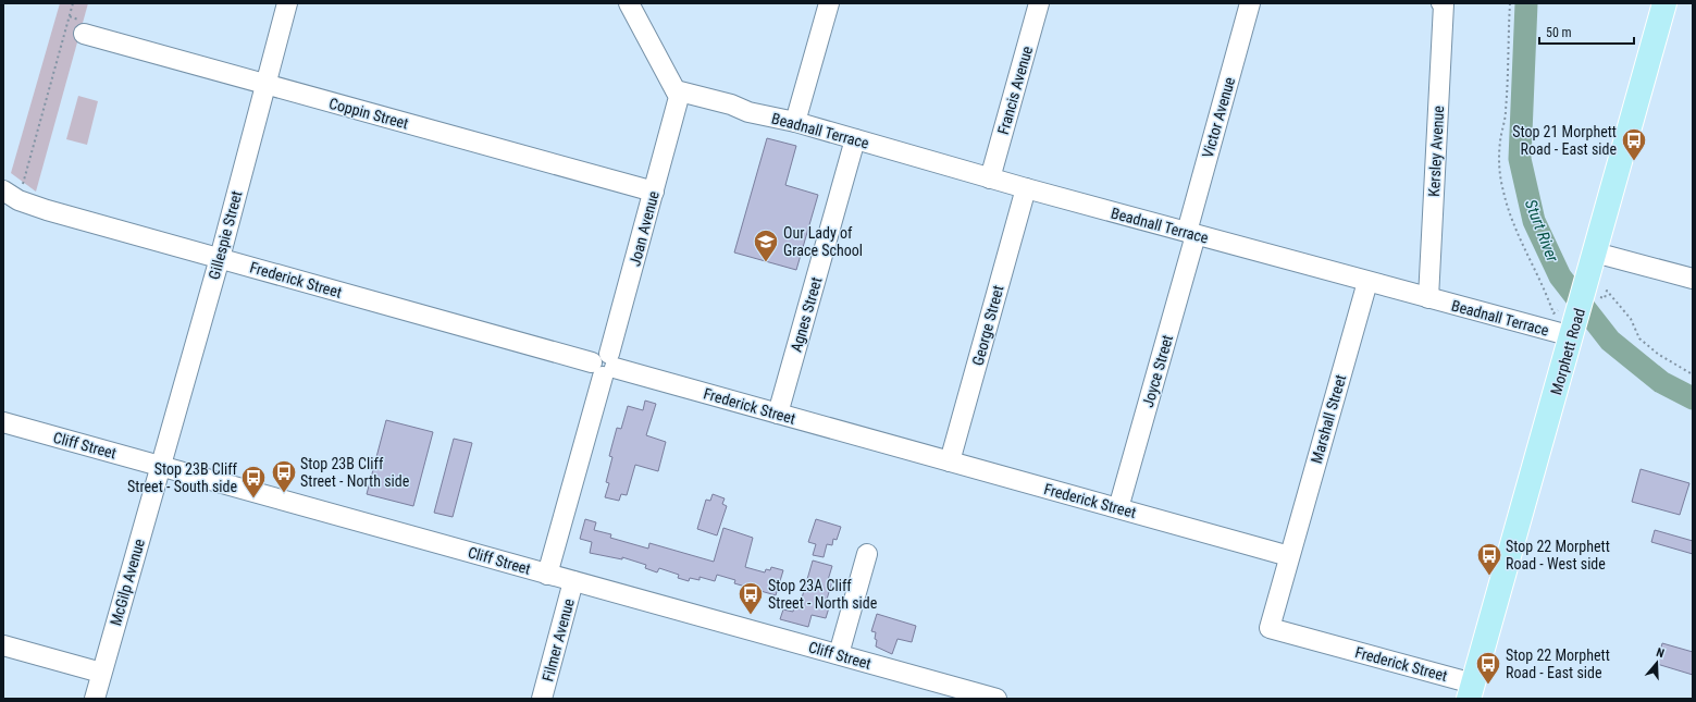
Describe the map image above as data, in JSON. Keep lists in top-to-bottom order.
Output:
{
  "streets": {
    "main road": ["Morphett Road"],
    "street": [
      "Francis Avenue",
      "Coppin Street",
      "Victor Avenue",
      "Beadnall Terrace",
      "Kersley Avenue",
      "Joan Avenue",
      "Gillespie Street",
      "Frederick Street",
      "Agnes Street",
      "George Street",
      "Joyce Street",
      "Marshall Street",
      "Cliff Street",
      "McGilp Avenue",
      "Filmer Avenue"
    ]
  },
  "crossings": [
    ["Francis Avenue", "Beadnall Terrace"],
    ["Coppin Street", "Joan Avenue"],
    ["Coppin Street", "Gillespie Street"],
    ["Victor Avenue", "Beadnall Terrace"],
    ["Victor Avenue", "Joyce Street"],
    ["Beadnall Terrace", "Kersley Avenue"],
    ["Beadnall Terrace", "Joan Avenue"],
    ["Beadnall Terrace", "Agnes Street"],
    ["Beadnall Terrace", "George Street"],
    ["Beadnall Terrace", "Morphett Road"],
    ["Beadnall Terrace", "Joyce Street"],
    ["Beadnall Terrace", "Marshall Street"],
    ["Joan Avenue", "Frederick Street"],
    ["Joan Avenue", "Cliff Street"],
    ["Gillespie Street", "Frederick Street"],
    ["Gillespie Street", "Cliff Street"],
    ["Gillespie Street", "McGilp Avenue"],
    ["Frederick Street", "Agnes Street"],
    ["Frederick Street", "George Street"],
    ["Frederick Street", "Morphett Road"],
    ["Frederick Street", "Joyce Street"],
    ["Frederick Street", "Marshall Street"],
    ["Cliff Street", "McGilp Avenue"],
    ["Cliff Street", "Filmer Avenue"]
  ],
  "water": ["Sturt River"],
  "places": {
    "bus stop": [
      "Stop 21 Morphett Road - East side",
      "Stop 23B Cliff Street - North side",
      "Stop 23B Cliff Street - South side",
      "Stop 22 Morphett Road - West side",
      "Stop 23A Cliff Street - North side",
      "Stop 22 Morphett Road - East side"
    ],
    "school or university": ["Our Lady of Grace School"]
  },
  "scale_bar": "50 m",
  "north": "top"
}
